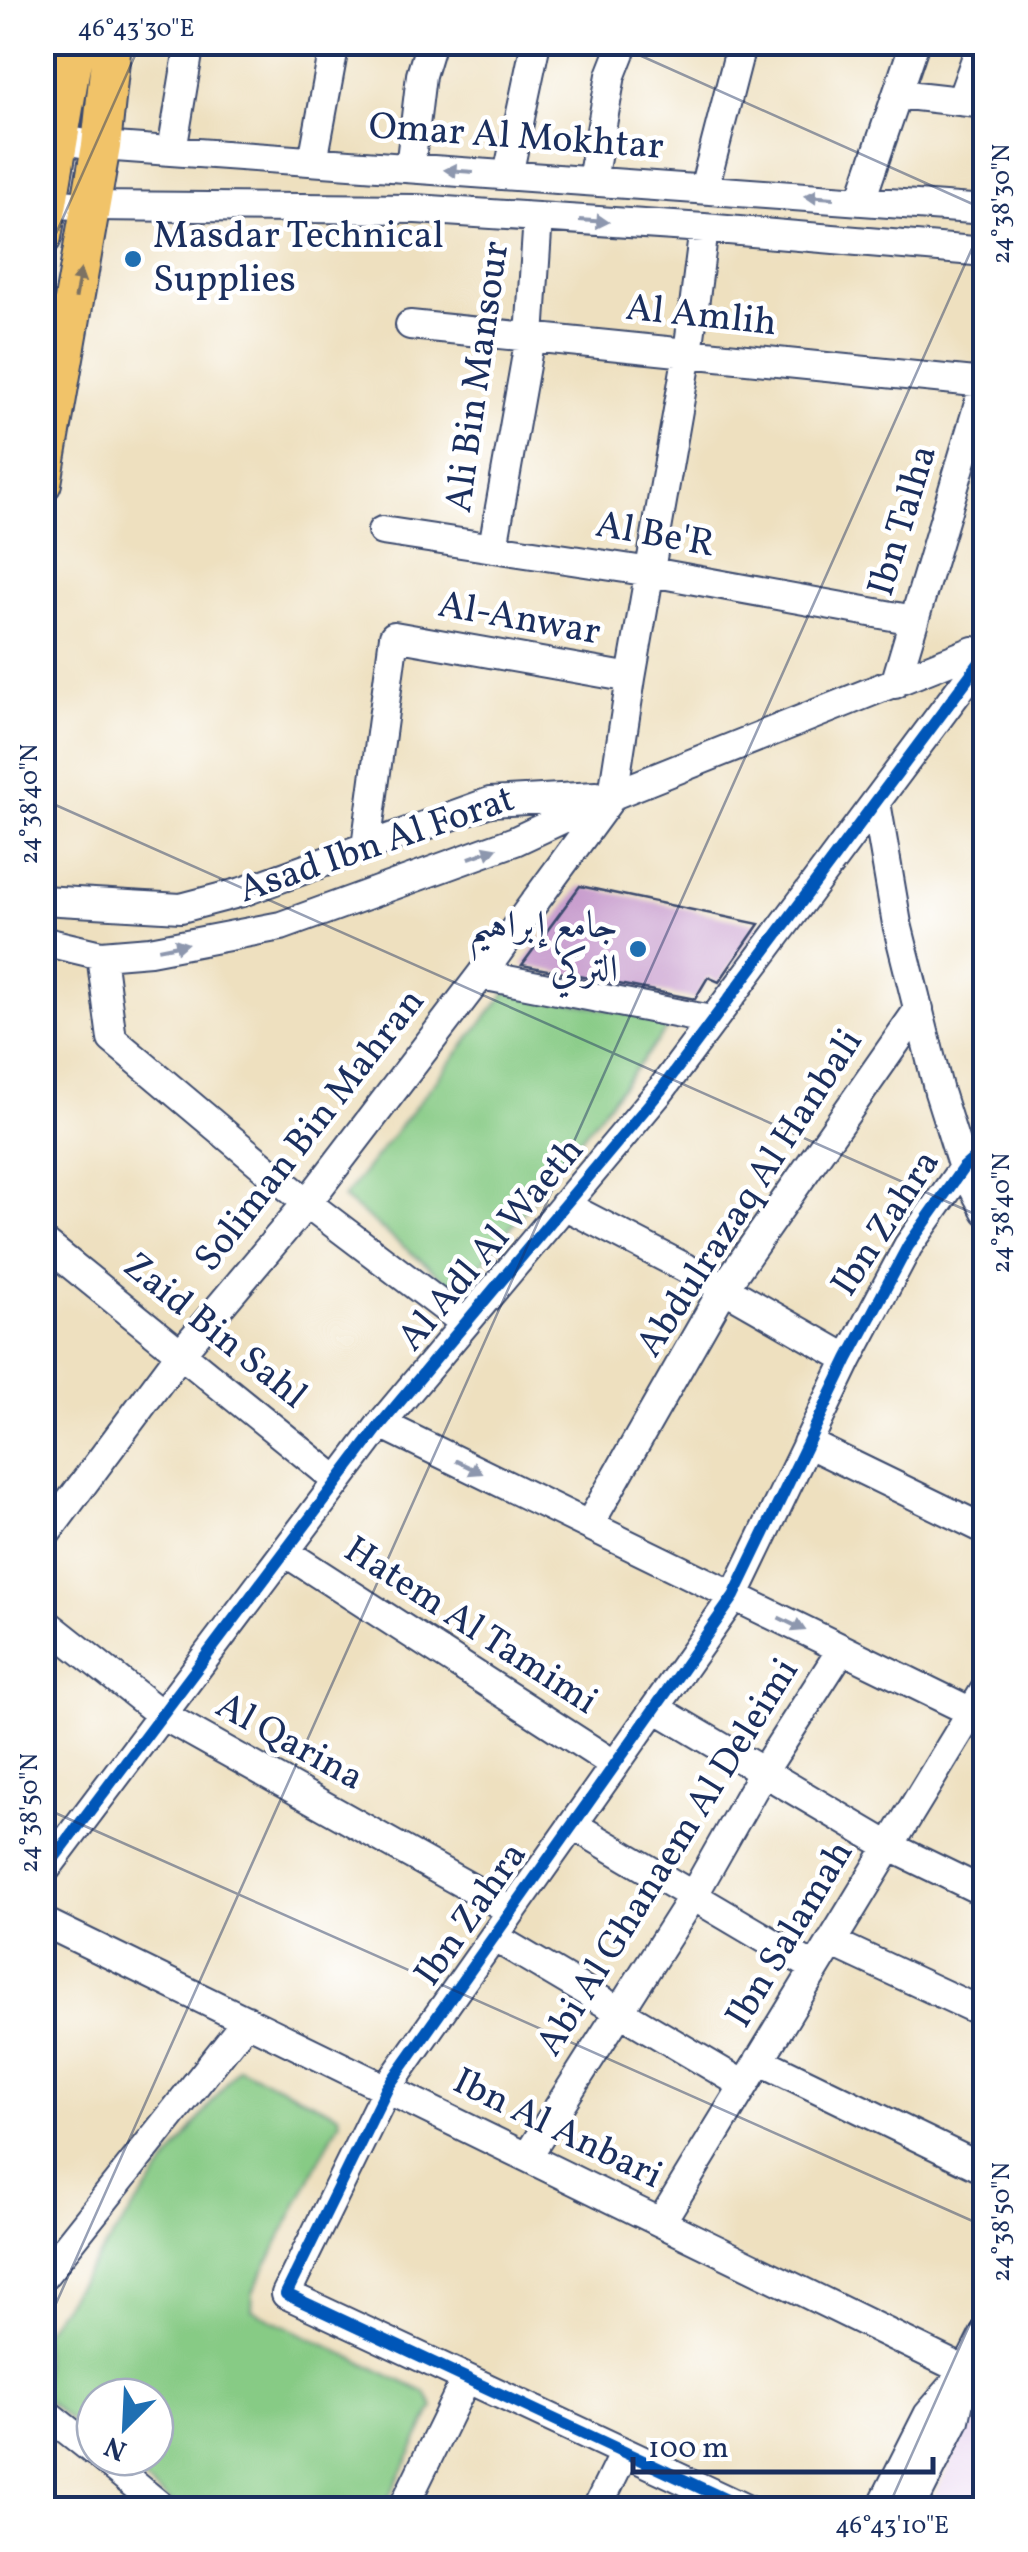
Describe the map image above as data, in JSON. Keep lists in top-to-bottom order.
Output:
{
  "streets": {
    "street": [
      "Omar Al Mokhtar",
      "Al Amlih",
      "Ali Bin Mansour",
      "Ibn Talha",
      "Al Be'R",
      "Al-Anwar",
      "Asad Ibn Al Forat",
      "Soliman Bin Mahran",
      "Abdulrazaq Al Hanbali",
      "Ibn Zahra",
      "Al Adl Al Waeth",
      "Zaid Bin Sahl",
      "Hatem Al Tamimi",
      "Al Qarina",
      "Abi Al Ghanaem Al Deleimi",
      "Ibn Salamah",
      "Ibn Al Anbari"
    ]
  },
  "crossings": [
    ["Omar Al Mokhtar", "Ali Bin Mansour"],
    ["Omar Al Mokhtar", "Soliman Bin Mahran"],
    ["Al Amlih", "Ali Bin Mansour"],
    ["Al Amlih", "Ibn Talha"],
    ["Al Amlih", "Soliman Bin Mahran"],
    ["Ali Bin Mansour", "Al Be'R"],
    ["Ibn Talha", "Al Be'R"],
    ["Ibn Talha", "Asad Ibn Al Forat"],
    ["Al Be'R", "Soliman Bin Mahran"],
    ["Al-Anwar", "Asad Ibn Al Forat"],
    ["Al-Anwar", "Soliman Bin Mahran"],
    ["Asad Ibn Al Forat", "Soliman Bin Mahran"],
    ["Asad Ibn Al Forat", "Al Adl Al Waeth"],
    ["Soliman Bin Mahran", "Zaid Bin Sahl"],
    ["Ibn Zahra", "Hatem Al Tamimi"],
    ["Ibn Zahra", "Al Qarina"],
    ["Ibn Zahra", "Ibn Al Anbari"],
    ["Al Adl Al Waeth", "Zaid Bin Sahl"],
    ["Al Adl Al Waeth", "Hatem Al Tamimi"],
    ["Al Adl Al Waeth", "Al Qarina"],
    ["Abi Al Ghanaem Al Deleimi", "Ibn Al Anbari"],
    ["Ibn Salamah", "Ibn Al Anbari"]
  ],
  "places": ["Masdar Technical Supplies", "جامع إبراهيم التركي"],
  "scale_bar": "100 m",
  "north": "bottom left",
  "coordinates": [
    "46°43'30\"E",
    "24°38'30\"N",
    "24°38'40\"N",
    "24°38'50\"N",
    "46°43'10\"E"
  ]
}
